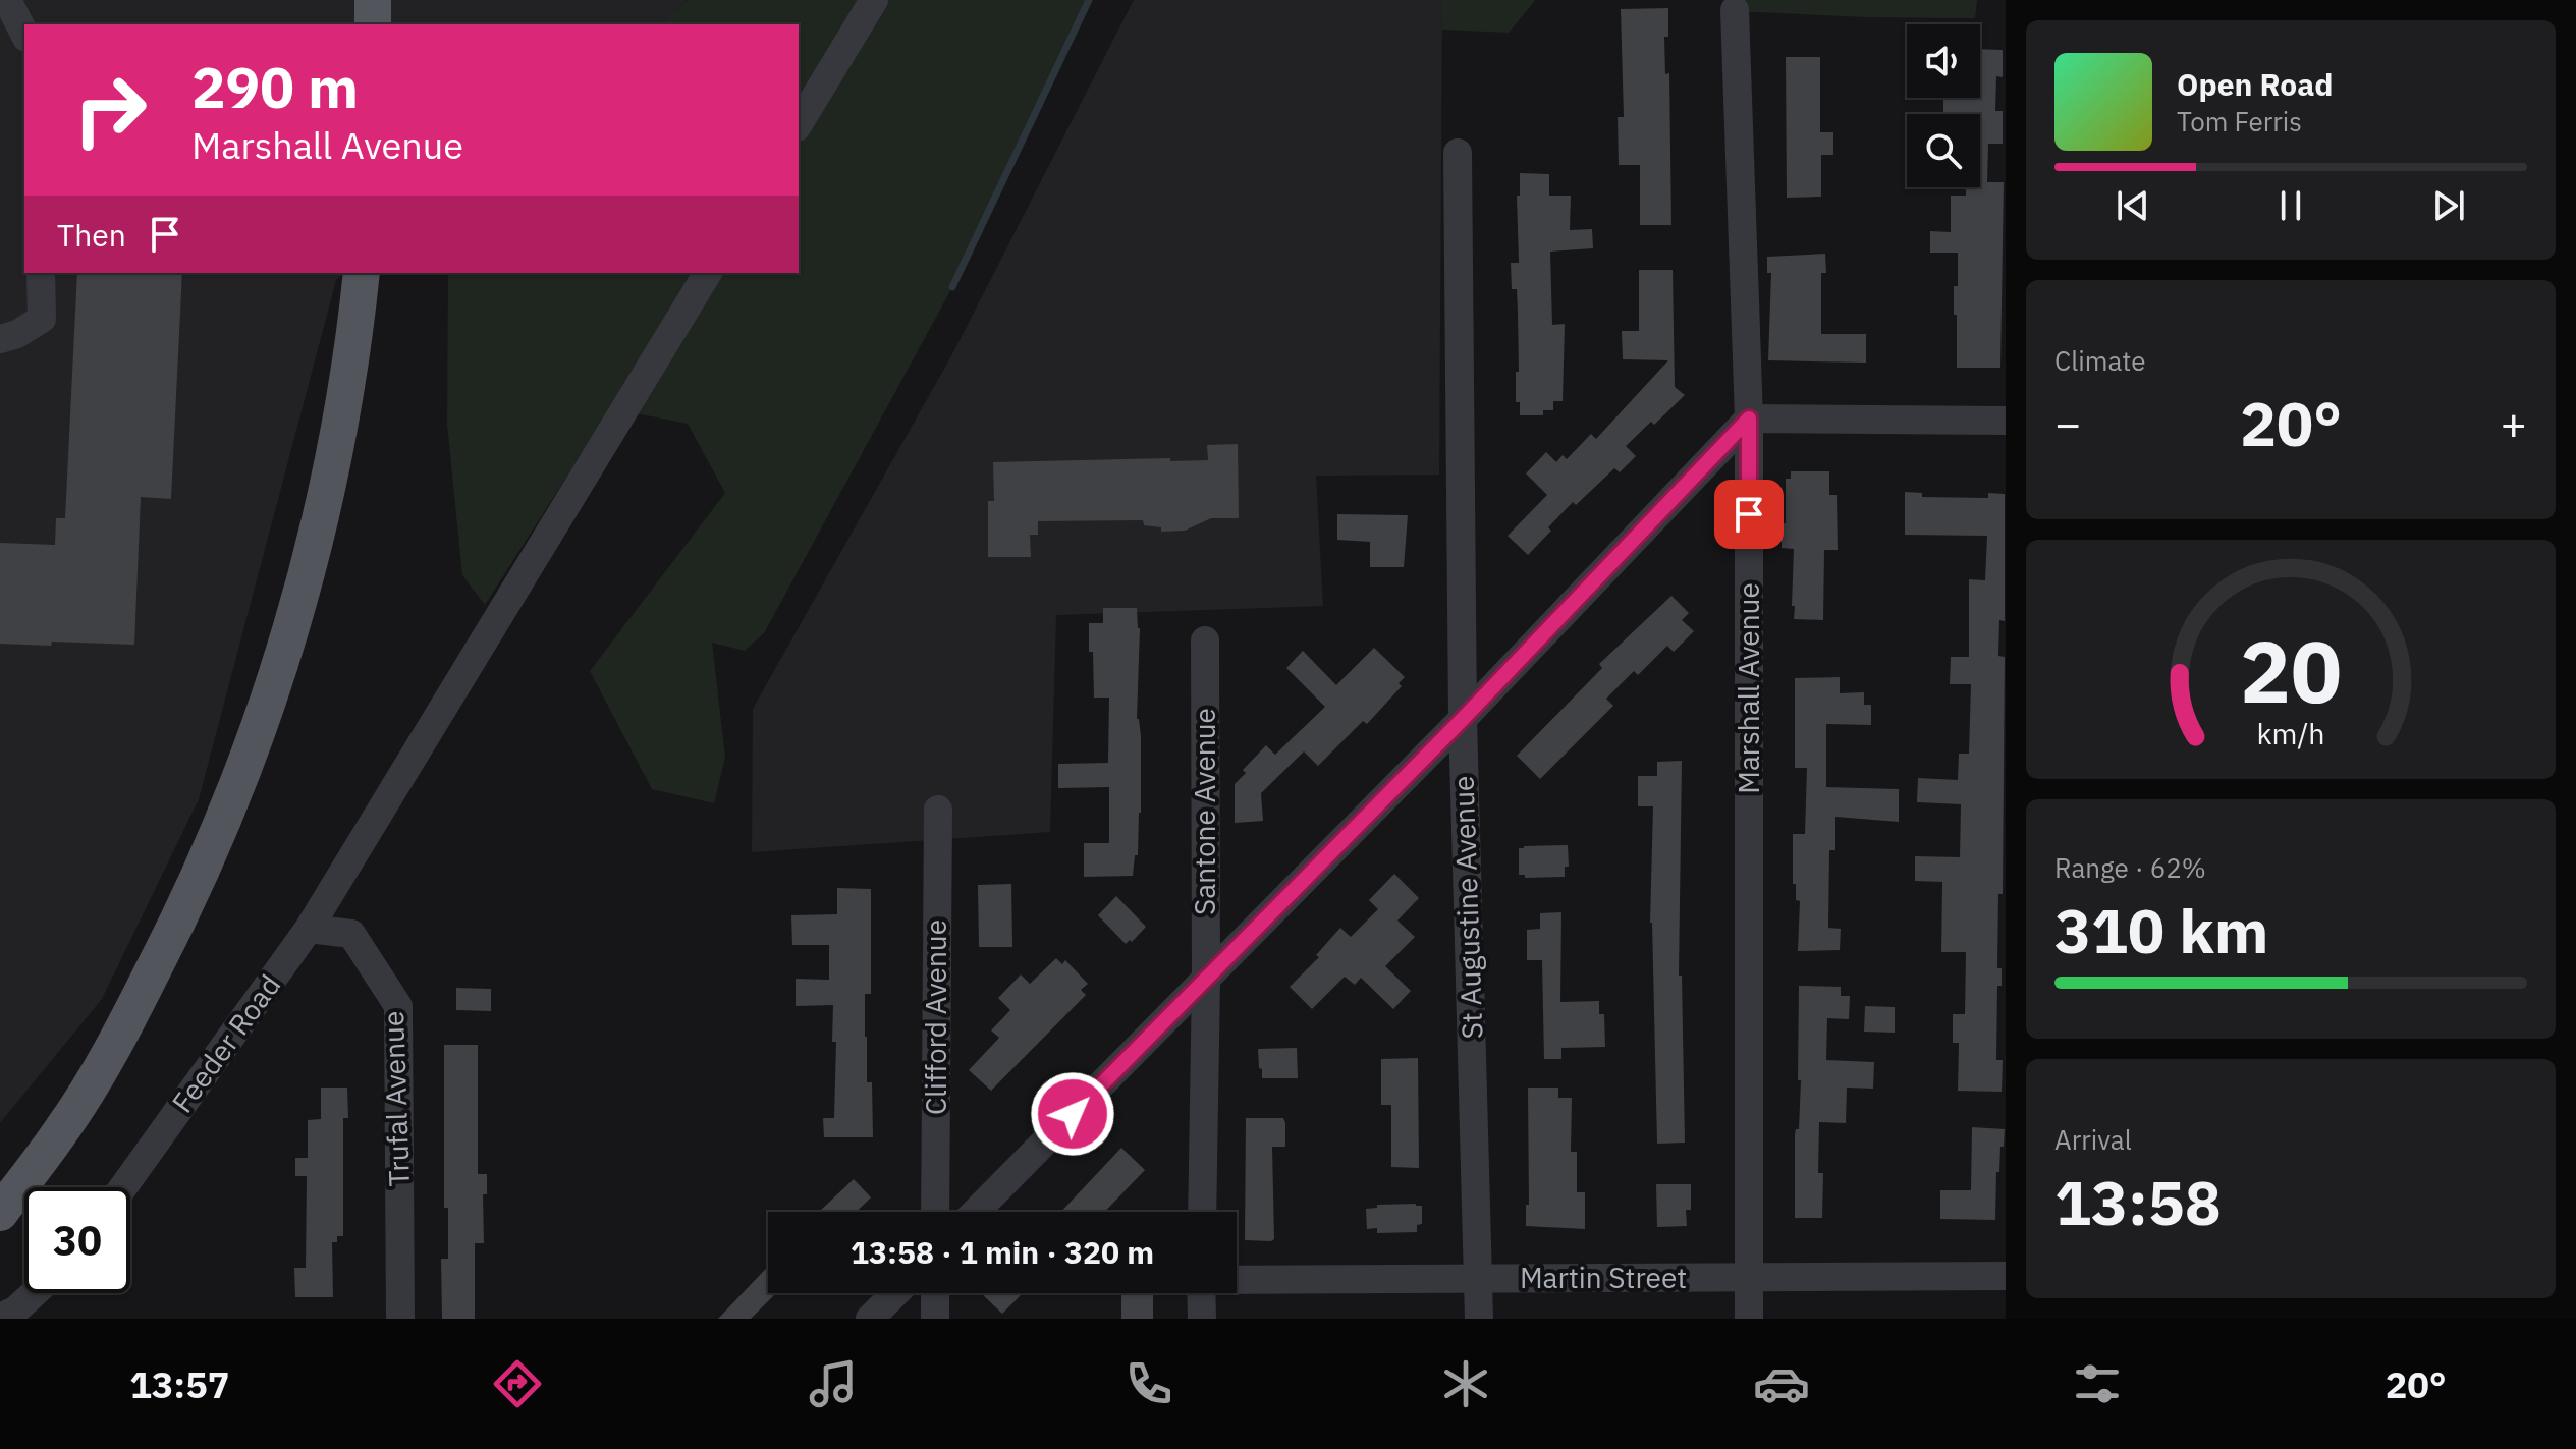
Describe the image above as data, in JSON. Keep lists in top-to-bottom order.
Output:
{
  "streets": {
    "street": [
      "Marshall Avenue",
      "Santone Avenue",
      "St Augustine Avenue",
      "Clifford Avenue",
      "Feeder Road",
      "Trufal Avenue",
      "Martin Street"
    ]
  },
  "crossings": [
    ["Marshall Avenue", "Martin Street"],
    ["St Augustine Avenue", "Martin Street"],
    ["Feeder Road", "Trufal Avenue"]
  ],
  "page": {
    "turn": ["290 m", "Marshall Avenue"],
    "song": ["Open Road", "Tom Ferris"],
    "then": "Then",
    "tile": [
      "Climate",
      ["Range · 62%", "310 km"],
      ["Arrival", "13:58"]
    ],
    "heat": ["−", "20°", "+"],
    "limit": "30",
    "trip": "13:58 · 1 min · 320 m",
    "tabs": ["13:57", "20°"],
    "gauge": ["20", "km/h"]
  }
}
